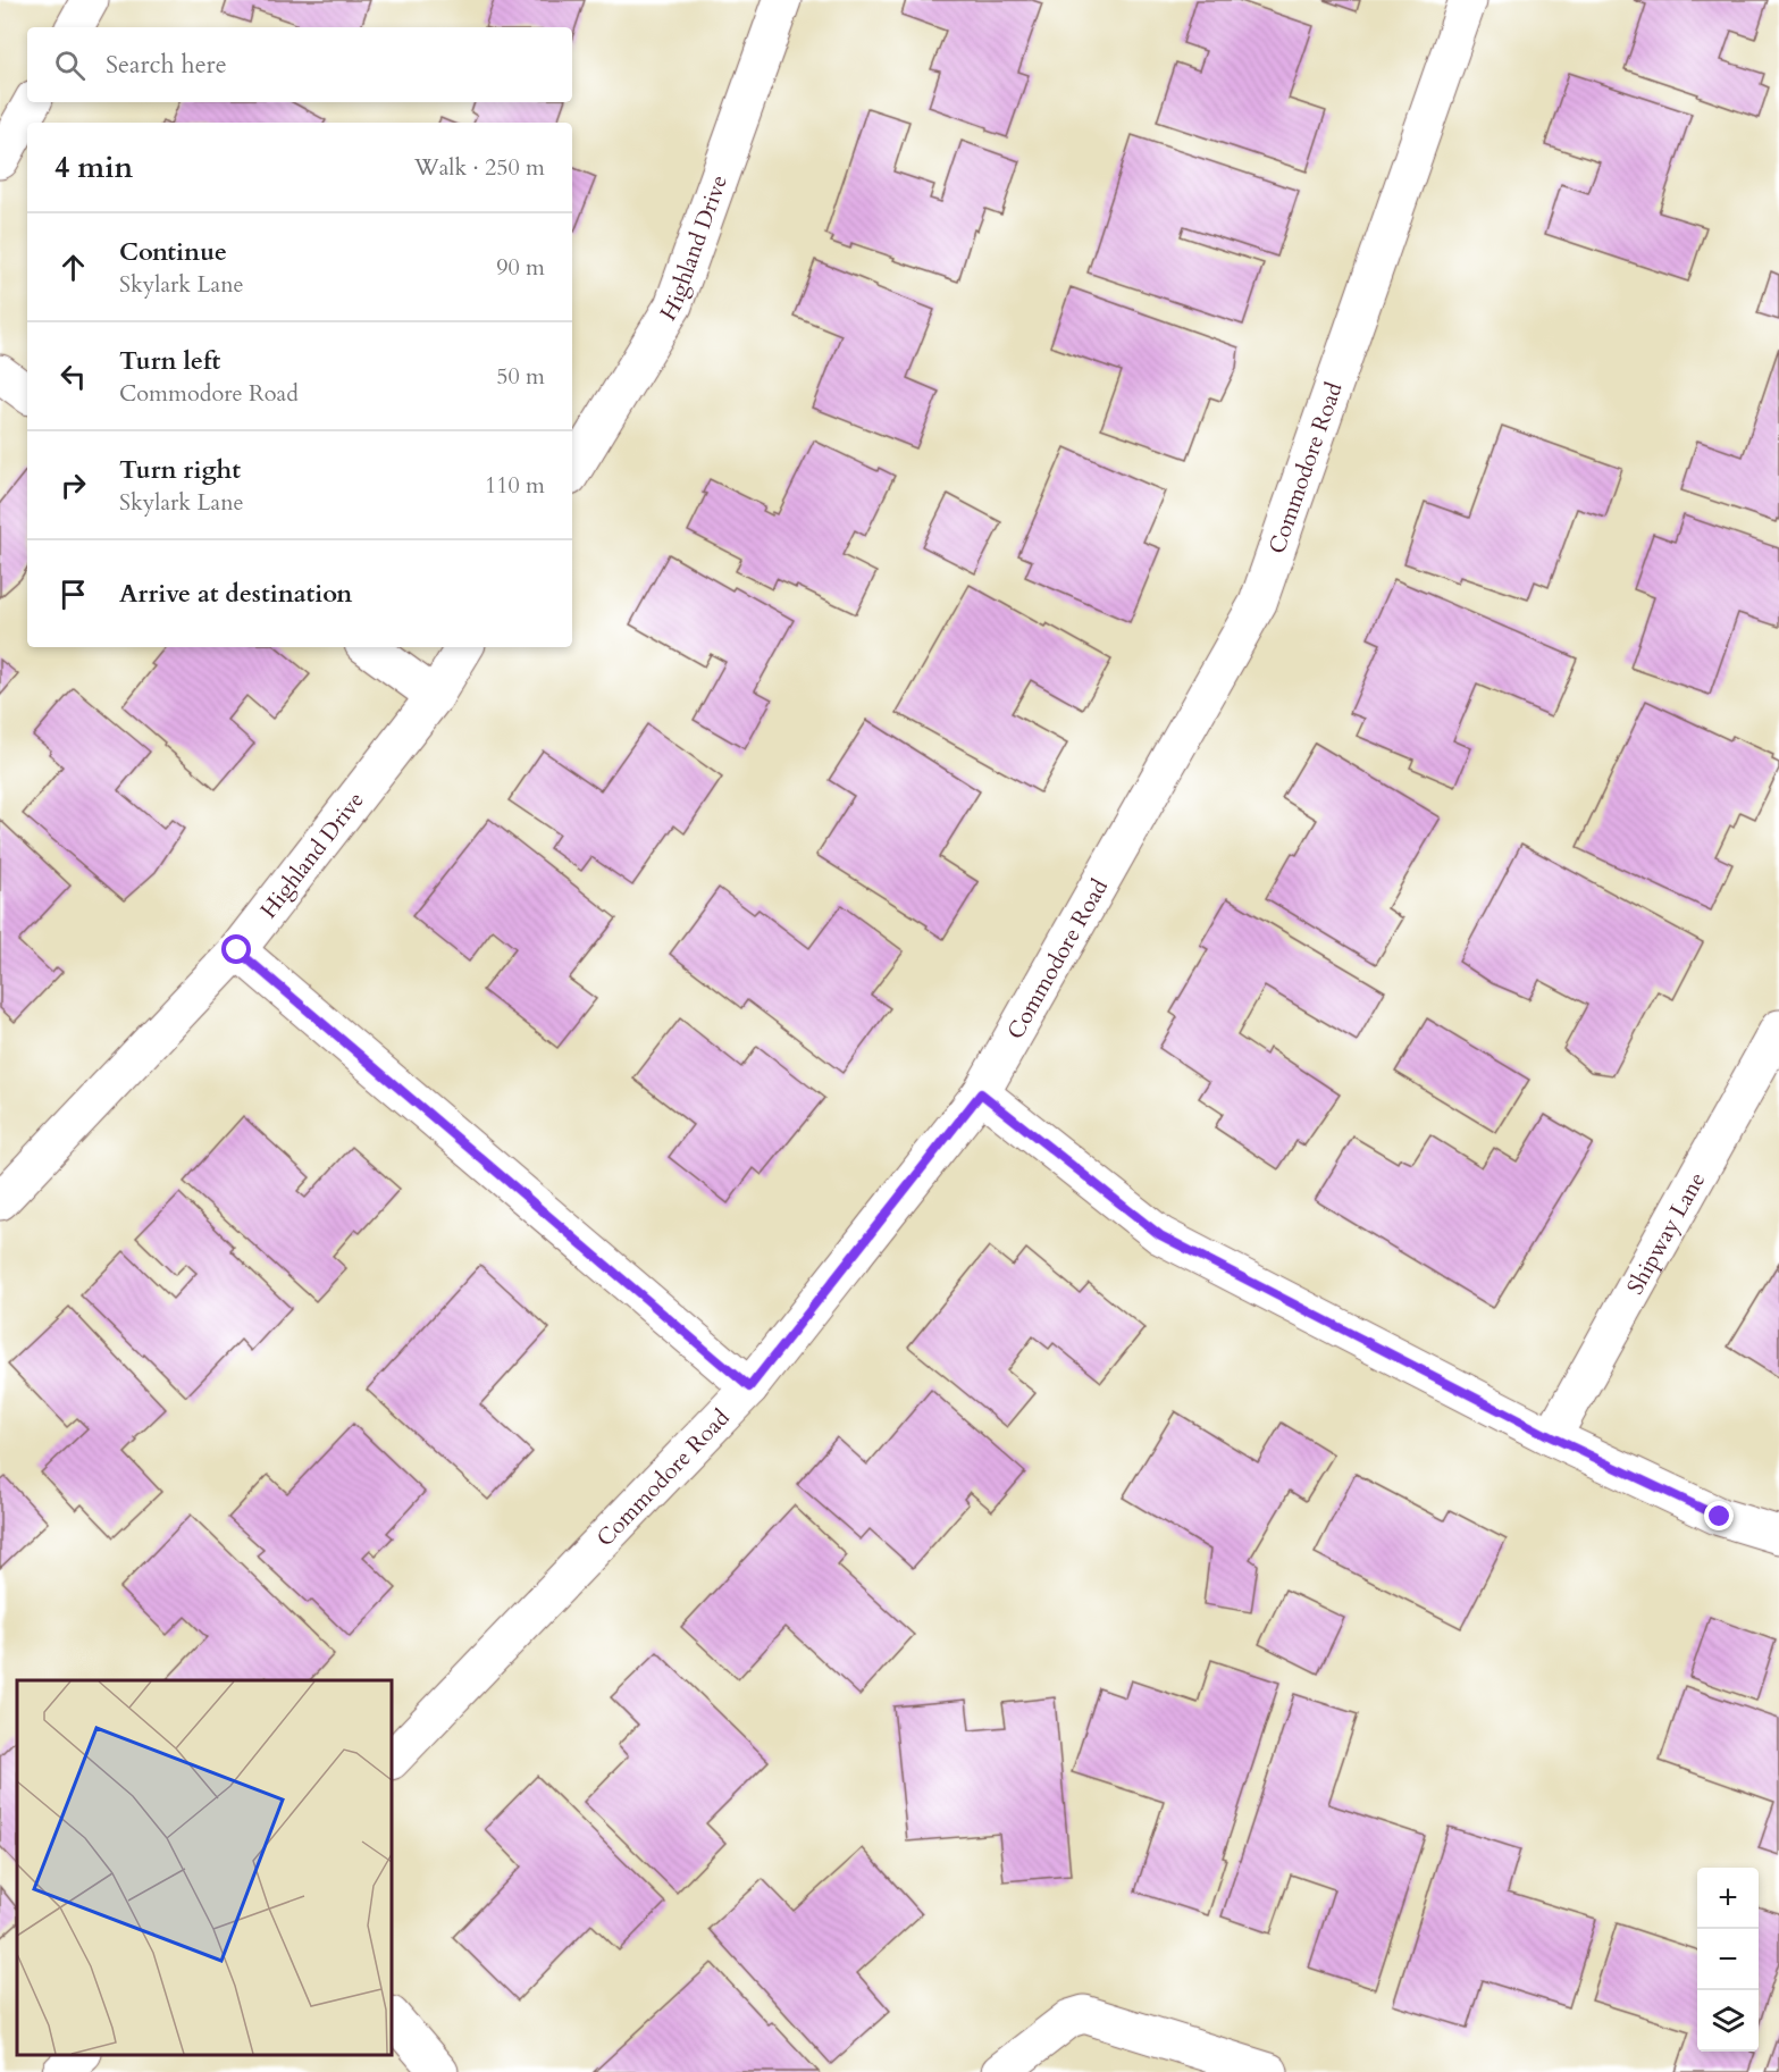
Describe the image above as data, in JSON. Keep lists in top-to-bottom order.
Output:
{
  "streets": {
    "street": ["Highland Drive", "Commodore Road", "Shipway Lane"]
  },
  "page": {
    "search": "Search here",
    "heading": ["4 min", "Walk · 250 m"],
    "list": [
      ["Continue", "Skylark Lane", "90 m"],
      ["Turn left", "Commodore Road", "50 m"],
      ["Turn right", "Skylark Lane", "110 m"],
      "Arrive at destination"
    ],
    "map_buttons": ["+", "−"]
  }
}
